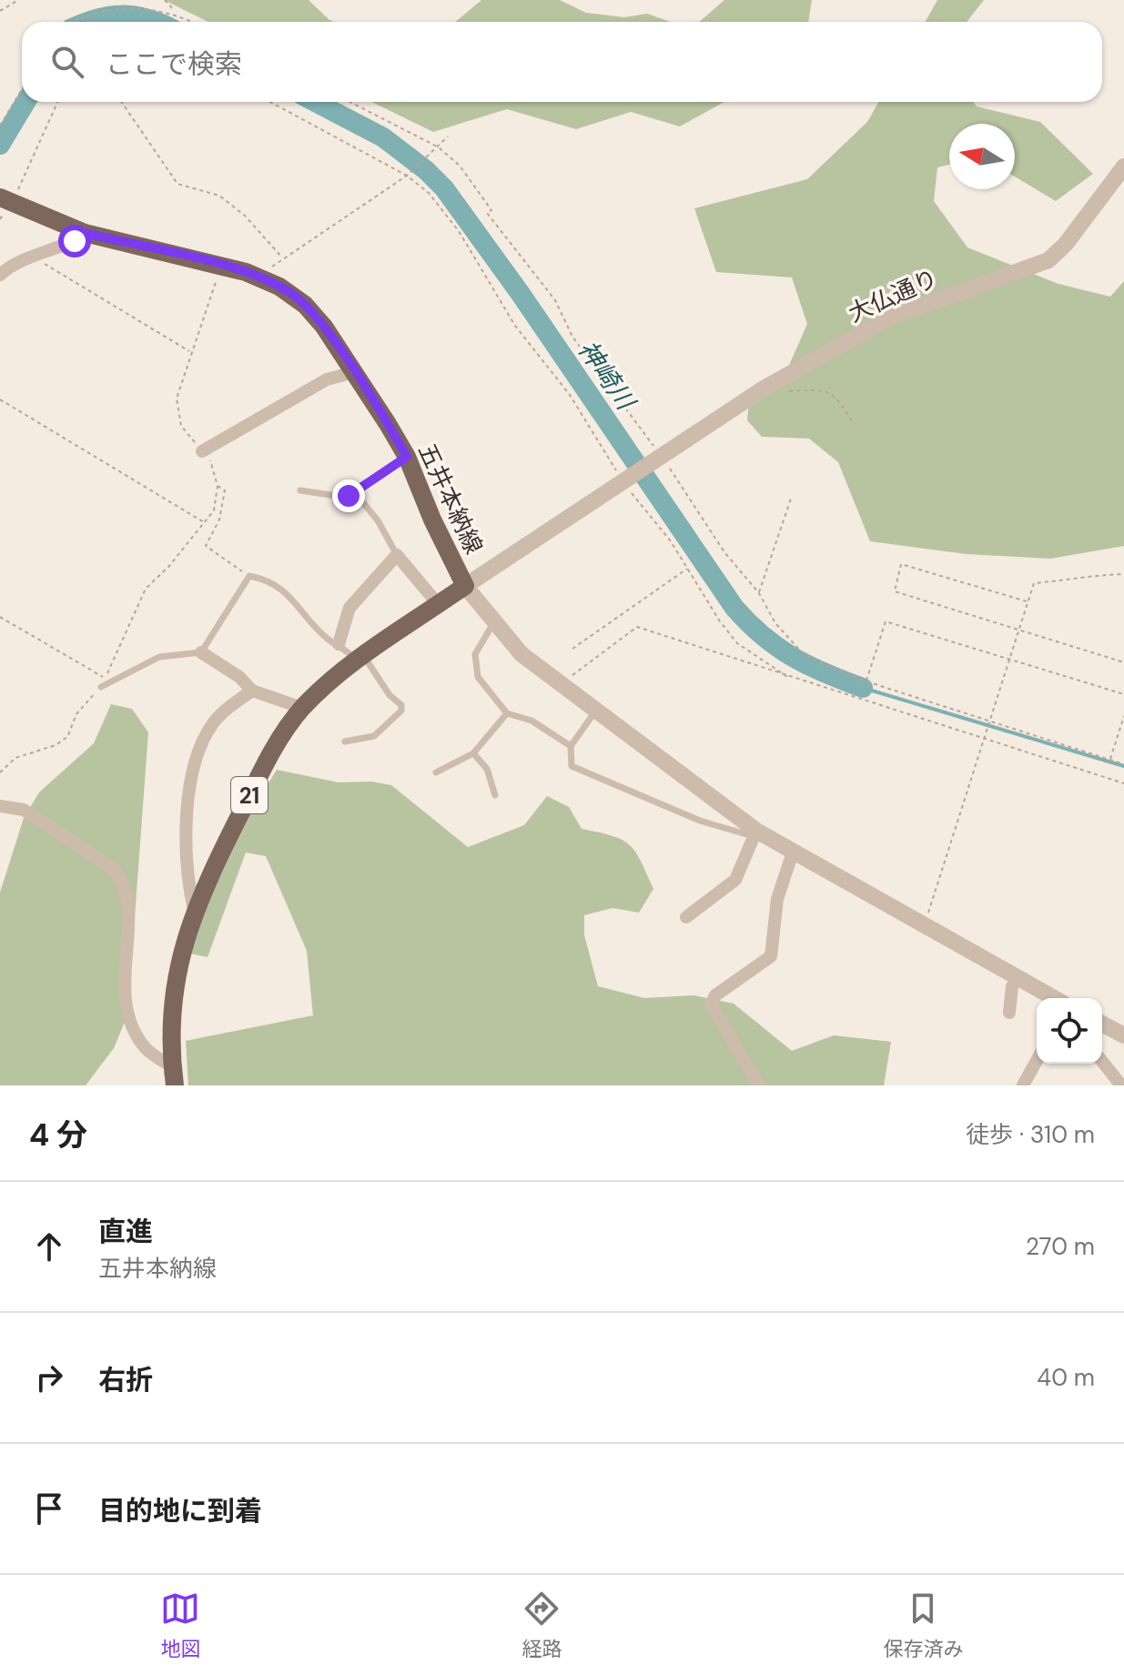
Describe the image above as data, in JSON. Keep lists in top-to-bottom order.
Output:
{
  "streets": {
    "main road": ["五井本納線", "21"],
    "street": ["大仏通り"]
  },
  "crossings": [
    ["大仏通り", "五井本納線"]
  ],
  "water": ["神崎川"],
  "north": "left",
  "page": {
    "search": "ここで検索",
    "heading": ["4 分", "徒歩 · 310 m"],
    "list": [
      ["直進", "五井本納線", "270 m"],
      ["右折", "40 m"],
      "目的地に到着"
    ],
    "nav": ["地図", "経路", "保存済み"]
  }
}
